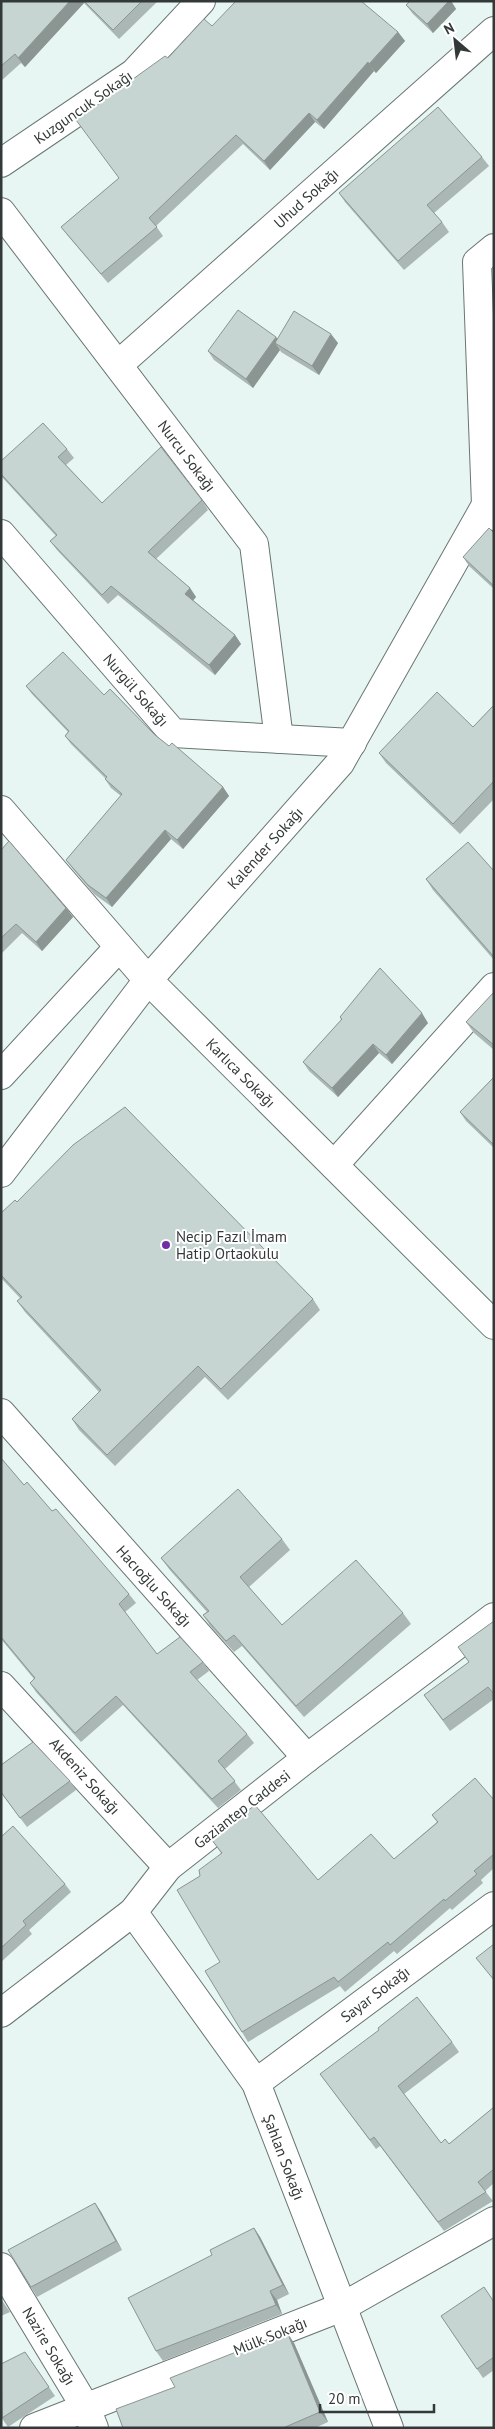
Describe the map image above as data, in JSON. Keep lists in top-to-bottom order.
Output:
{
  "streets": {
    "street": [
      "Kuzguncuk Sokağı",
      "Uhud Sokağı",
      "Nurcu Sokağı",
      "Nurgül Sokağı",
      "Kalender Sokağı",
      "Karlıca Sokağı",
      "Hacıoğlu Sokağı",
      "Akdeniz Sokağı",
      "Gaziantep Caddesi",
      "Sayar Sokağı",
      "Şahlan Sokağı",
      "Mülk Sokağı",
      "Nazire Sokağı"
    ]
  },
  "crossings": [
    ["Uhud Sokağı", "Nurcu Sokağı"],
    ["Nurcu Sokağı", "Nurgül Sokağı"],
    ["Nurgül Sokağı", "Kalender Sokağı"],
    ["Kalender Sokağı", "Karlıca Sokağı"],
    ["Hacıoğlu Sokağı", "Gaziantep Caddesi"],
    ["Akdeniz Sokağı", "Gaziantep Caddesi"],
    ["Gaziantep Caddesi", "Şahlan Sokağı"],
    ["Sayar Sokağı", "Şahlan Sokağı"],
    ["Şahlan Sokağı", "Mülk Sokağı"],
    ["Mülk Sokağı", "Nazire Sokağı"]
  ],
  "places": ["Necip Fazıl İmam Hatip Ortaokulu"],
  "scale_bar": "20 m",
  "north": "top left"
}
